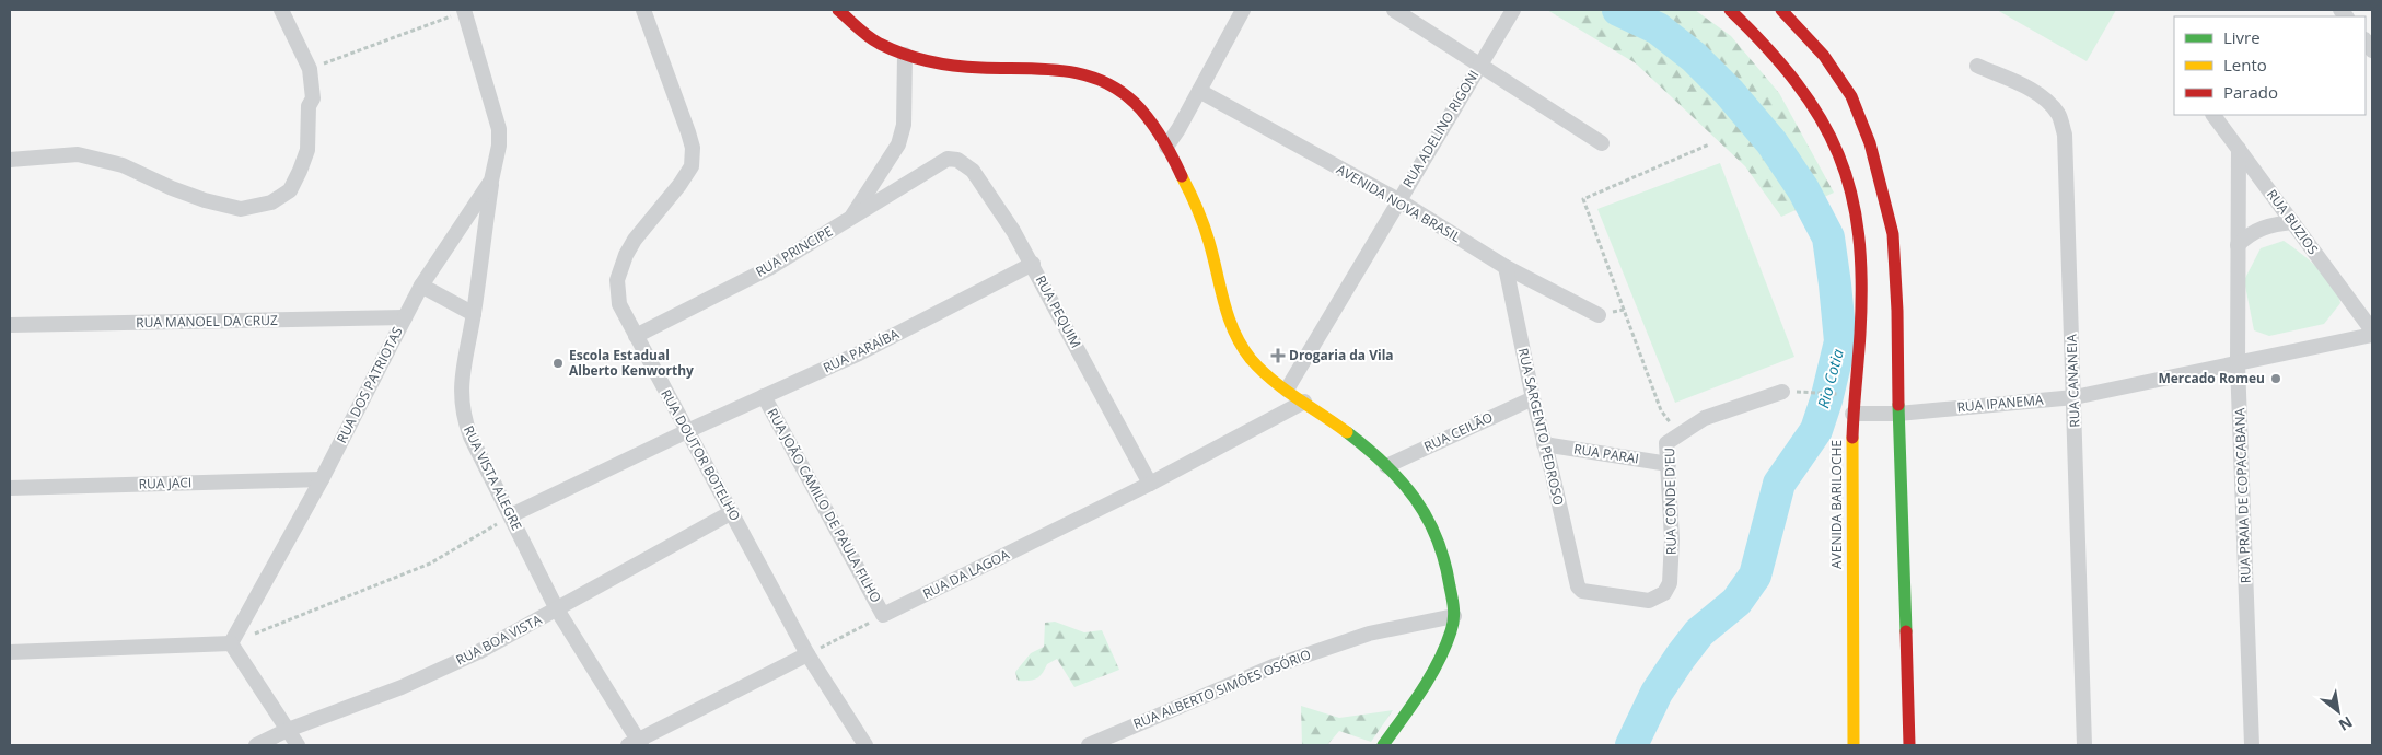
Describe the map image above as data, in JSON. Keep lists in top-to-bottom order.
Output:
{
  "streets": {
    "main road": ["AVENIDA BARILOCHE"],
    "street": [
      "RUA ADELINO RIGONI",
      "AVENIDA NOVA BRASIL",
      "RUA BUZIOS",
      "RUA PRINCIPE",
      "RUA PEQUIM",
      "RUA MANOEL DA CRUZ",
      "RUA PARAÍBA",
      "RUA CANANEIA",
      "RUA DOS PATRIOTAS",
      "RUA IPANEMA",
      "RUA SARGENTO PEDROSO",
      "RUA CEILÃO",
      "RUA PARAI",
      "RUA DOUTOR BOTELHO",
      "RUA VISTA ALEGRE",
      "RUA JACI",
      "RUA PRAIA DE COPACABANA",
      "RUA CONDE D'EU",
      "RUA JOÃO CAMILO DE PAULA FILHO",
      "RUA DA LAGOA",
      "RUA BOA VISTA",
      "RUA ALBERTO SIMÕES OSÓRIO"
    ]
  },
  "crossings": [
    ["RUA ADELINO RIGONI", "AVENIDA NOVA BRASIL"],
    ["AVENIDA NOVA BRASIL", "RUA SARGENTO PEDROSO"],
    ["RUA BUZIOS", "RUA PRAIA DE COPACABANA"],
    ["RUA PRINCIPE", "RUA PEQUIM"],
    ["RUA PRINCIPE", "RUA DOUTOR BOTELHO"],
    ["RUA PEQUIM", "RUA PARAÍBA"],
    ["RUA PEQUIM", "RUA DA LAGOA"],
    ["RUA MANOEL DA CRUZ", "RUA DOS PATRIOTAS"],
    ["RUA PARAÍBA", "RUA DOUTOR BOTELHO"],
    ["RUA PARAÍBA", "RUA VISTA ALEGRE"],
    ["RUA PARAÍBA", "RUA JOÃO CAMILO DE PAULA FILHO"],
    ["RUA CANANEIA", "RUA IPANEMA"],
    ["RUA DOS PATRIOTAS", "RUA VISTA ALEGRE"],
    ["RUA DOS PATRIOTAS", "RUA JACI"],
    ["RUA IPANEMA", "RUA PRAIA DE COPACABANA"],
    ["RUA IPANEMA", "AVENIDA BARILOCHE"],
    ["RUA SARGENTO PEDROSO", "RUA CEILÃO"],
    ["RUA SARGENTO PEDROSO", "RUA PARAI"],
    ["RUA SARGENTO PEDROSO", "RUA CONDE D'EU"],
    ["RUA PARAI", "RUA CONDE D'EU"],
    ["RUA DOUTOR BOTELHO", "RUA BOA VISTA"],
    ["RUA VISTA ALEGRE", "RUA BOA VISTA"],
    ["RUA JOÃO CAMILO DE PAULA FILHO", "RUA DA LAGOA"]
  ],
  "water": ["Rio Cotia"],
  "places": {
    "health": ["Drogaria da Vila"],
    "other": ["Escola Estadual Alberto Kenworthy", "Mercado Romeu"]
  },
  "legend": ["Livre", "Lento", "Parado"],
  "north": "bottom right"
}
